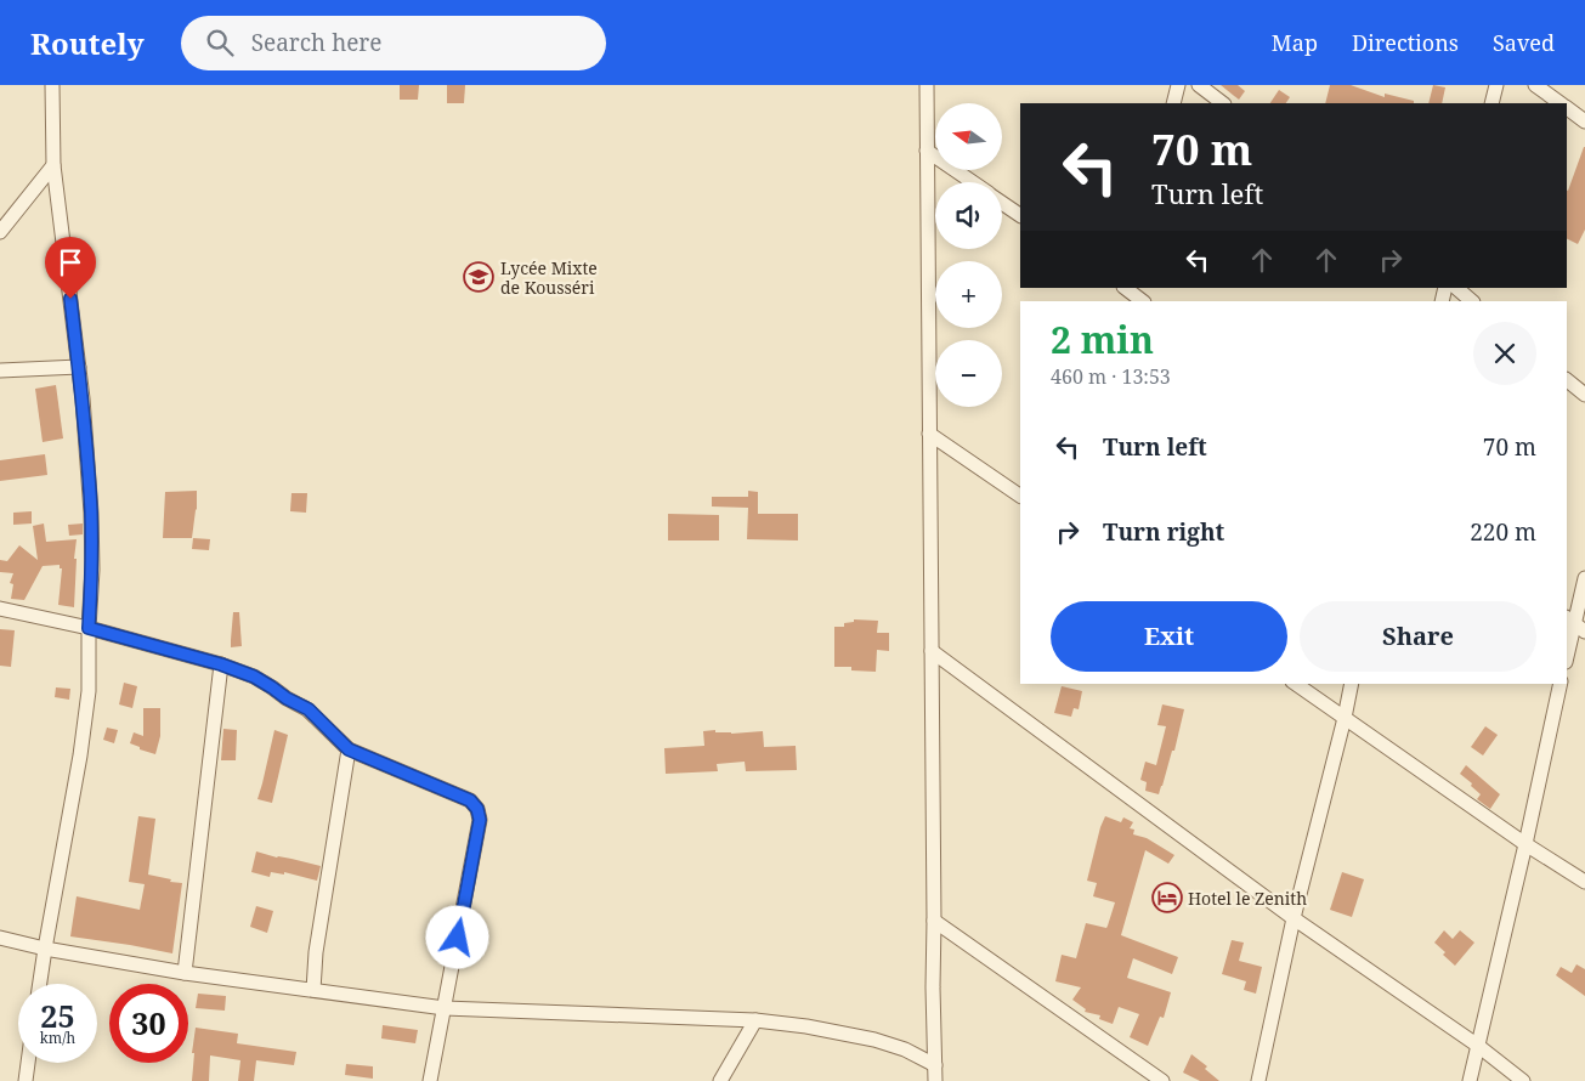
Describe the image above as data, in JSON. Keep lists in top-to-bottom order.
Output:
{
  "places": {
    "school or university": ["Lycée Mixte de Kousséri"],
    "hotel": ["Hotel le Zenith"]
  },
  "north": "left",
  "page": {
    "header": "Routely",
    "search": "Search here",
    "nav": ["Map", "Directions", "Saved"],
    "map_buttons": ["+", "−"],
    "turn": ["70 m", "Turn left"],
    "heading": ["2 min", "460 m · 13:53"],
    "list": [
      {
        "name": "Turn left",
        "value": "70 m"
      },
      {
        "name": "Turn right",
        "value": "220 m"
      }
    ],
    "buttons": ["Exit", "Share"],
    "speed": "25 km/h",
    "limit": "30"
  }
}
